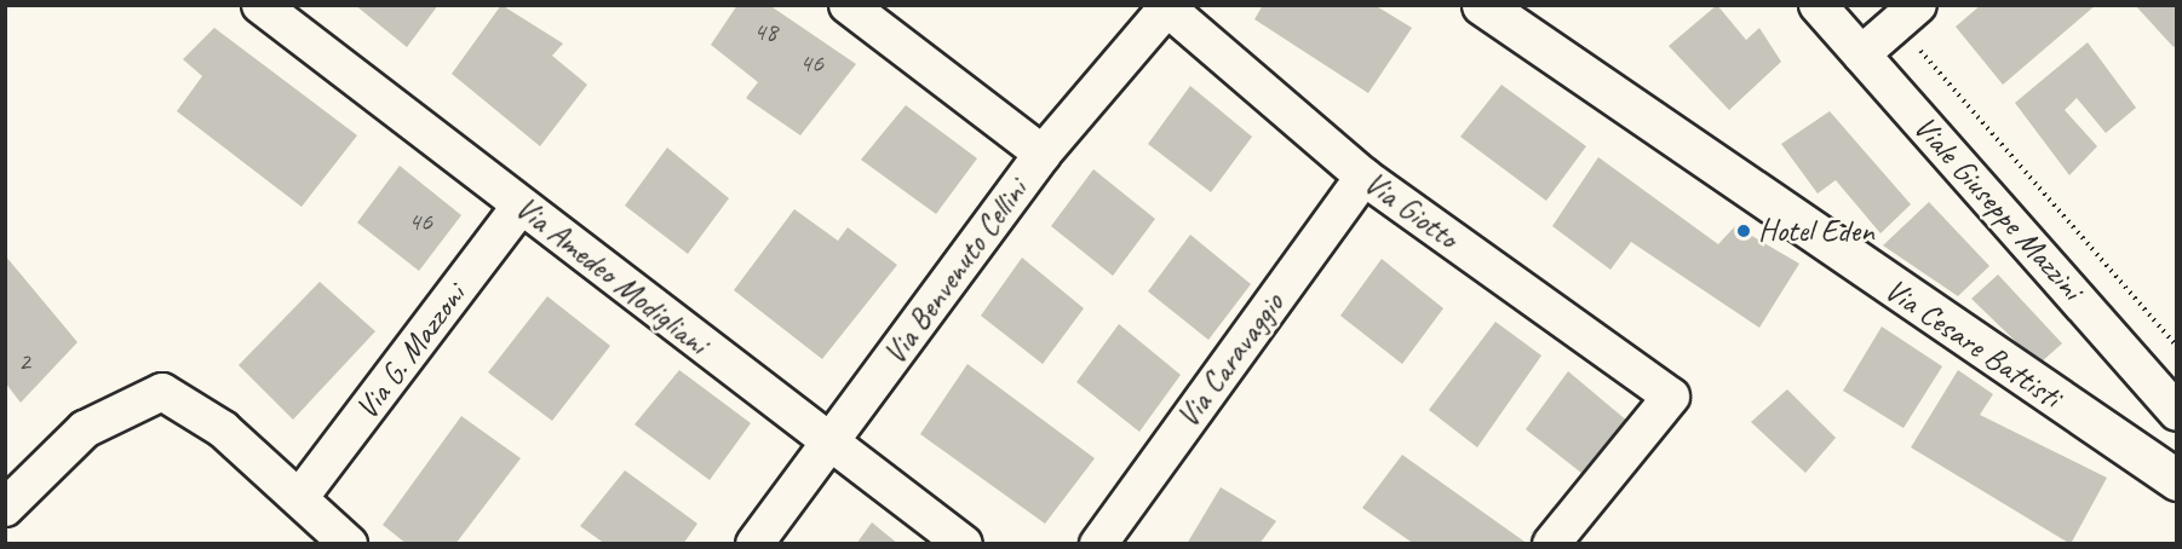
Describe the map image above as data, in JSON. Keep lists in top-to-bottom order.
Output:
{
  "streets": {
    "main road": ["Via Cesare Battisti"],
    "street": [
      "Viale Giuseppe Mazzini",
      "Via Giotto",
      "Via Benvenuto Cellini",
      "Via Amedeo Modigliani",
      "Via G. Mazzoni",
      "Via Caravaggio"
    ]
  },
  "crossings": [
    ["Via Giotto", "Via Benvenuto Cellini"],
    ["Via Giotto", "Via Caravaggio"],
    ["Via Benvenuto Cellini", "Via Amedeo Modigliani"],
    ["Via Amedeo Modigliani", "Via G. Mazzoni"]
  ],
  "places": ["Hotel Eden"],
  "house_numbers": [
    "48",
    "46",
    "46",
    "2"
  ]
}
